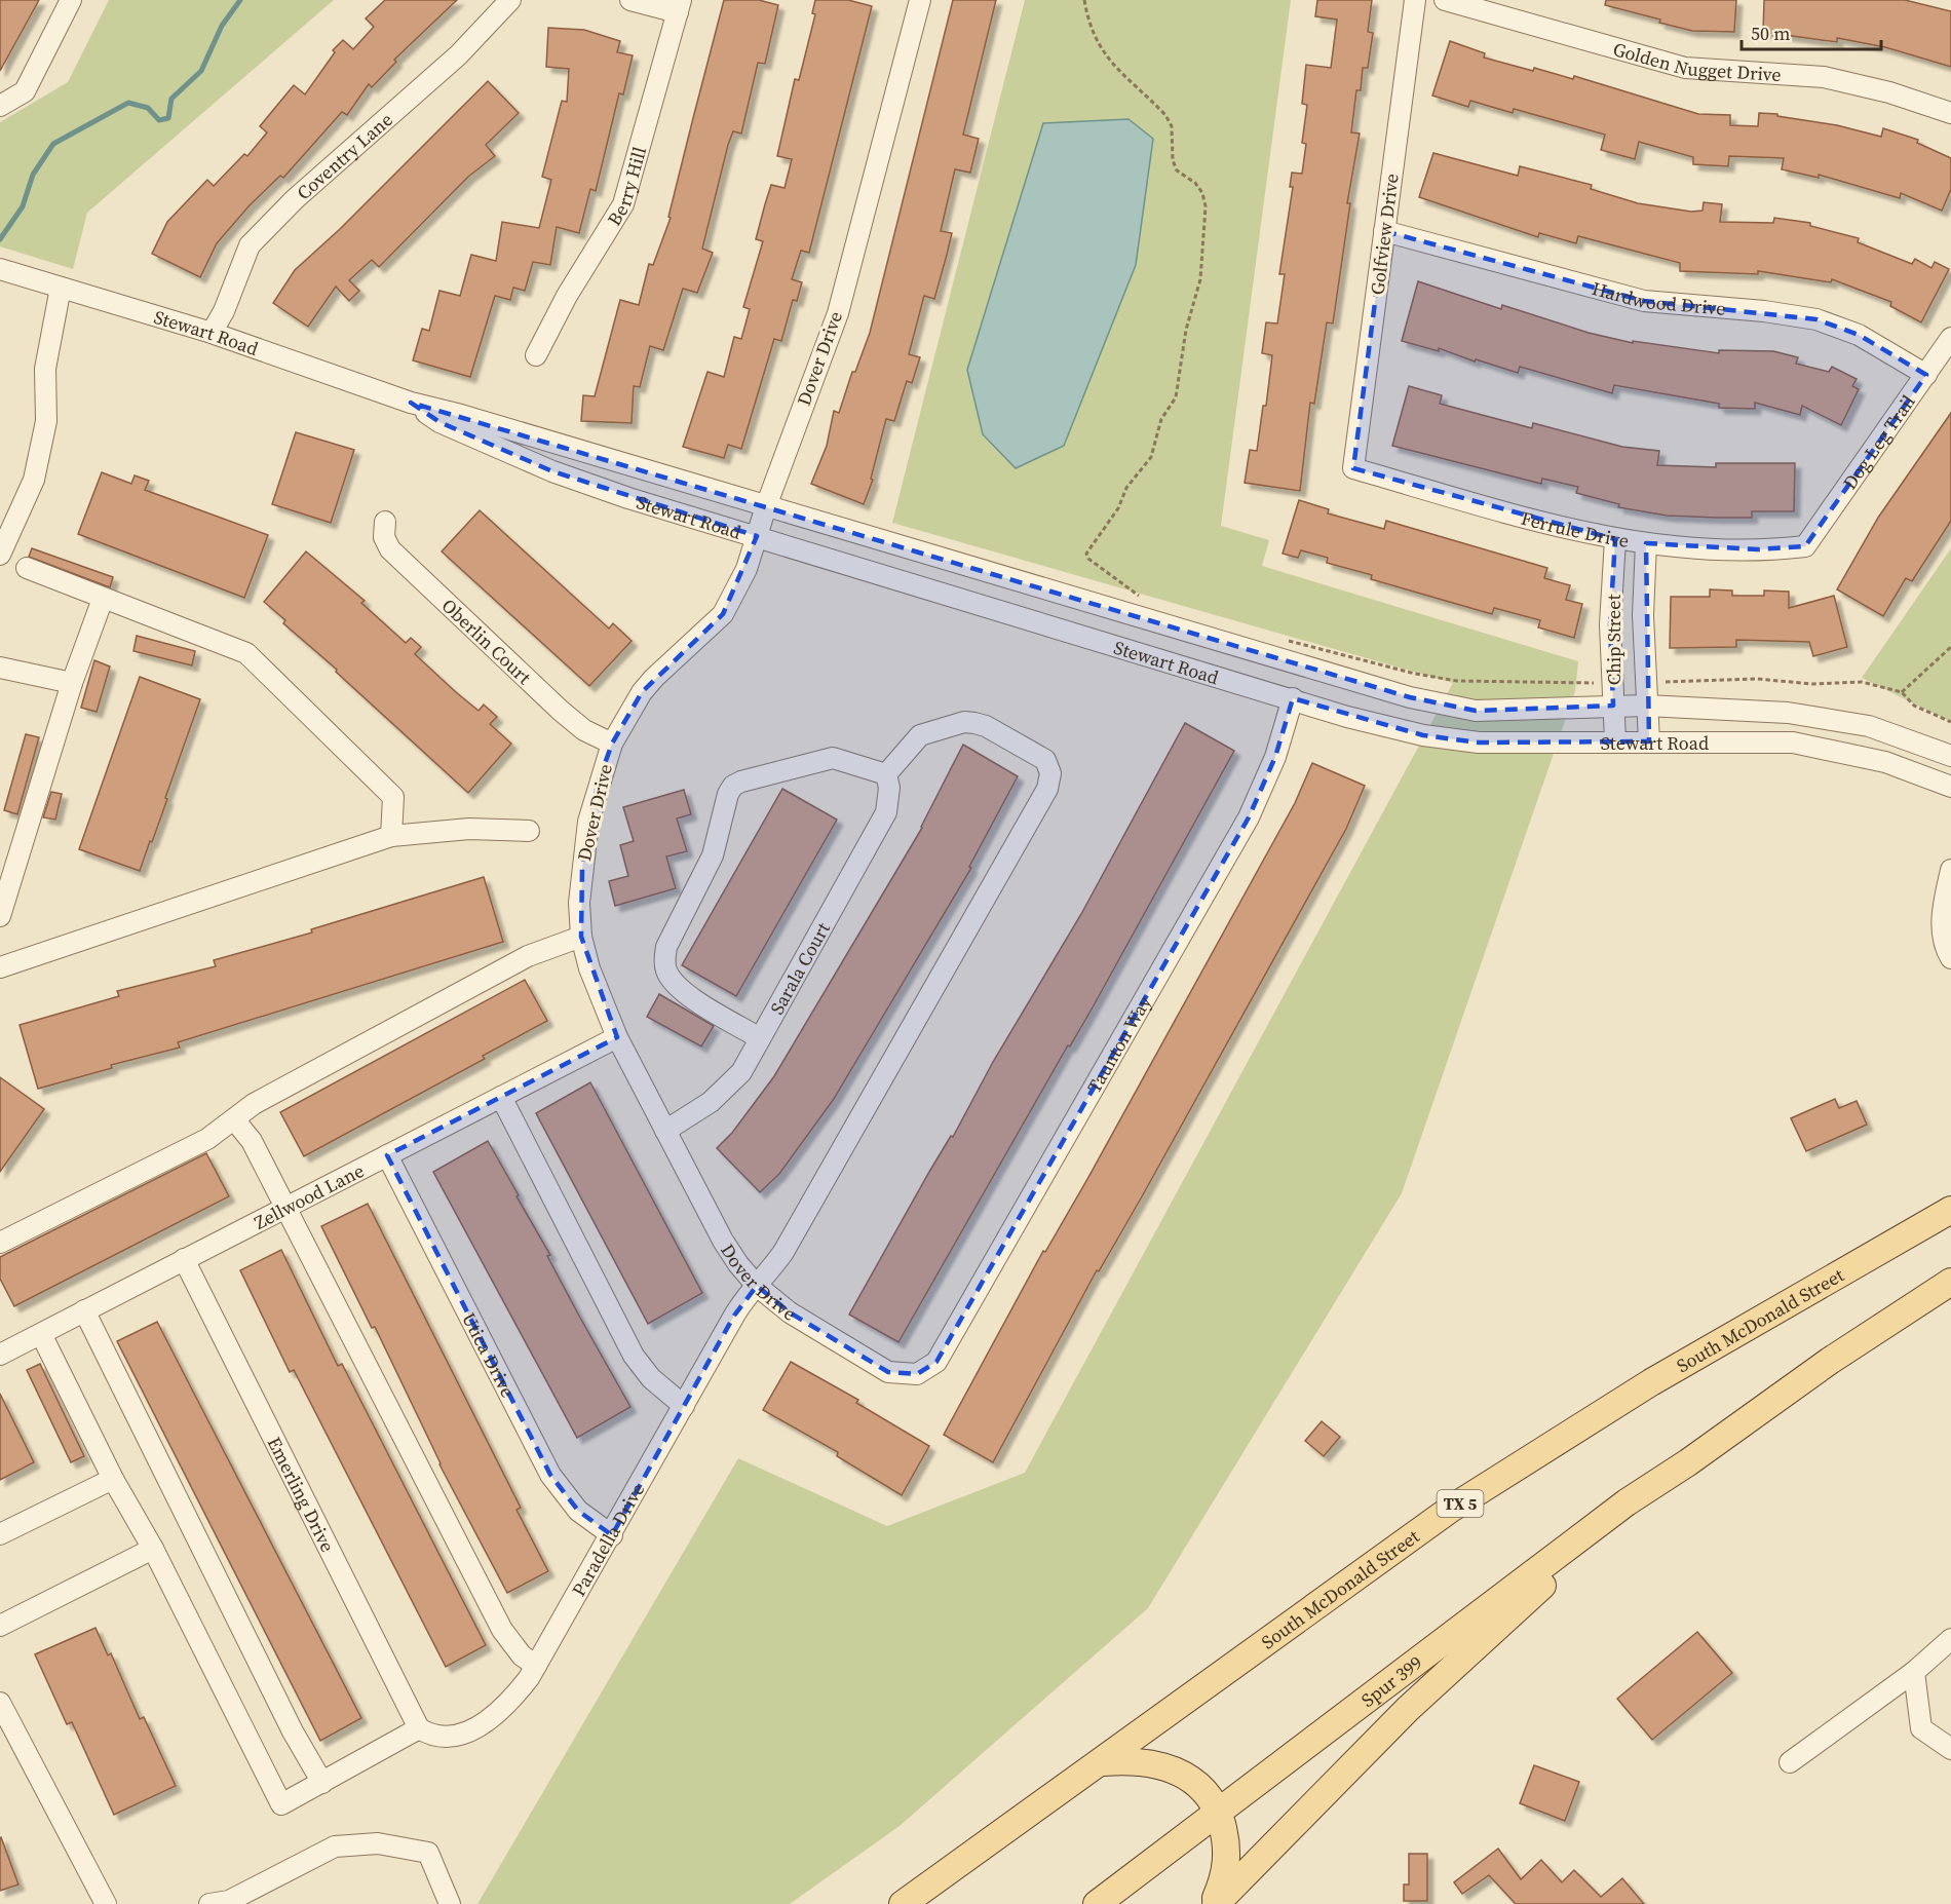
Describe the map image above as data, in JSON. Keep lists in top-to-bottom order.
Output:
{
  "streets": {
    "main road": ["South McDonald Street", "TX 5", "Spur 399"],
    "street": [
      "Golden Nugget Drive",
      "Coventry Lane",
      "Berry Hill",
      "Golfview Drive",
      "Hardwood Drive",
      "Stewart Road",
      "Dover Drive",
      "Dog Leg Trail",
      "Ferrule Drive",
      "Chip Street",
      "Oberlin Court",
      "Sarala Court",
      "Taunton Way",
      "Zellwood Lane",
      "Utica Drive",
      "Emerling Drive",
      "Paradella Drive"
    ]
  },
  "crossings": [
    ["Coventry Lane", "Stewart Road"],
    ["Golfview Drive", "Hardwood Drive"],
    ["Golfview Drive", "Ferrule Drive"],
    ["Hardwood Drive", "Dog Leg Trail"],
    ["Stewart Road", "Dover Drive"],
    ["Stewart Road", "Chip Street"],
    ["Stewart Road", "Taunton Way"],
    ["Dover Drive", "Oberlin Court"],
    ["Dover Drive", "Sarala Court"],
    ["Dover Drive", "Taunton Way"],
    ["Dover Drive", "Zellwood Lane"],
    ["Dover Drive", "Paradella Drive"],
    ["Dog Leg Trail", "Ferrule Drive"],
    ["Ferrule Drive", "Chip Street"],
    ["Sarala Court", "Paradella Drive"],
    ["Zellwood Lane", "Utica Drive"],
    ["Zellwood Lane", "Emerling Drive"],
    ["South McDonald Street", "TX 5"],
    ["Utica Drive", "Paradella Drive"],
    ["Emerling Drive", "Paradella Drive"]
  ],
  "scale_bar": "50 m"
}
